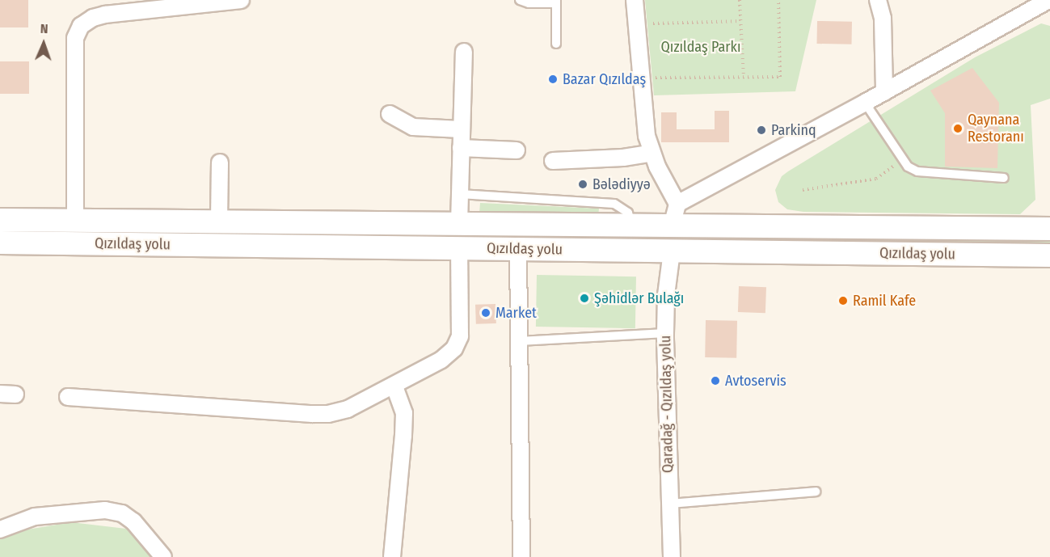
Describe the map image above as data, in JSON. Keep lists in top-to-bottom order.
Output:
{
  "streets": {
    "main road": ["Qızıldaş yolu"],
    "street": ["Qaradağ - Qızıldaş yolu"]
  },
  "crossings": [
    ["Qızıldaş yolu", "Qaradağ - Qızıldaş yolu"]
  ],
  "parks": ["Qızıldaş Parkı"],
  "places": [
    "Bazar Qızıldaş",
    "Qaynana Restoranı",
    "Parkinq",
    "Bələdiyyə",
    "Şəhidlər Bulağı",
    "Ramil Kafe",
    "Market",
    "Avtoservis"
  ],
  "north": "top"
}
